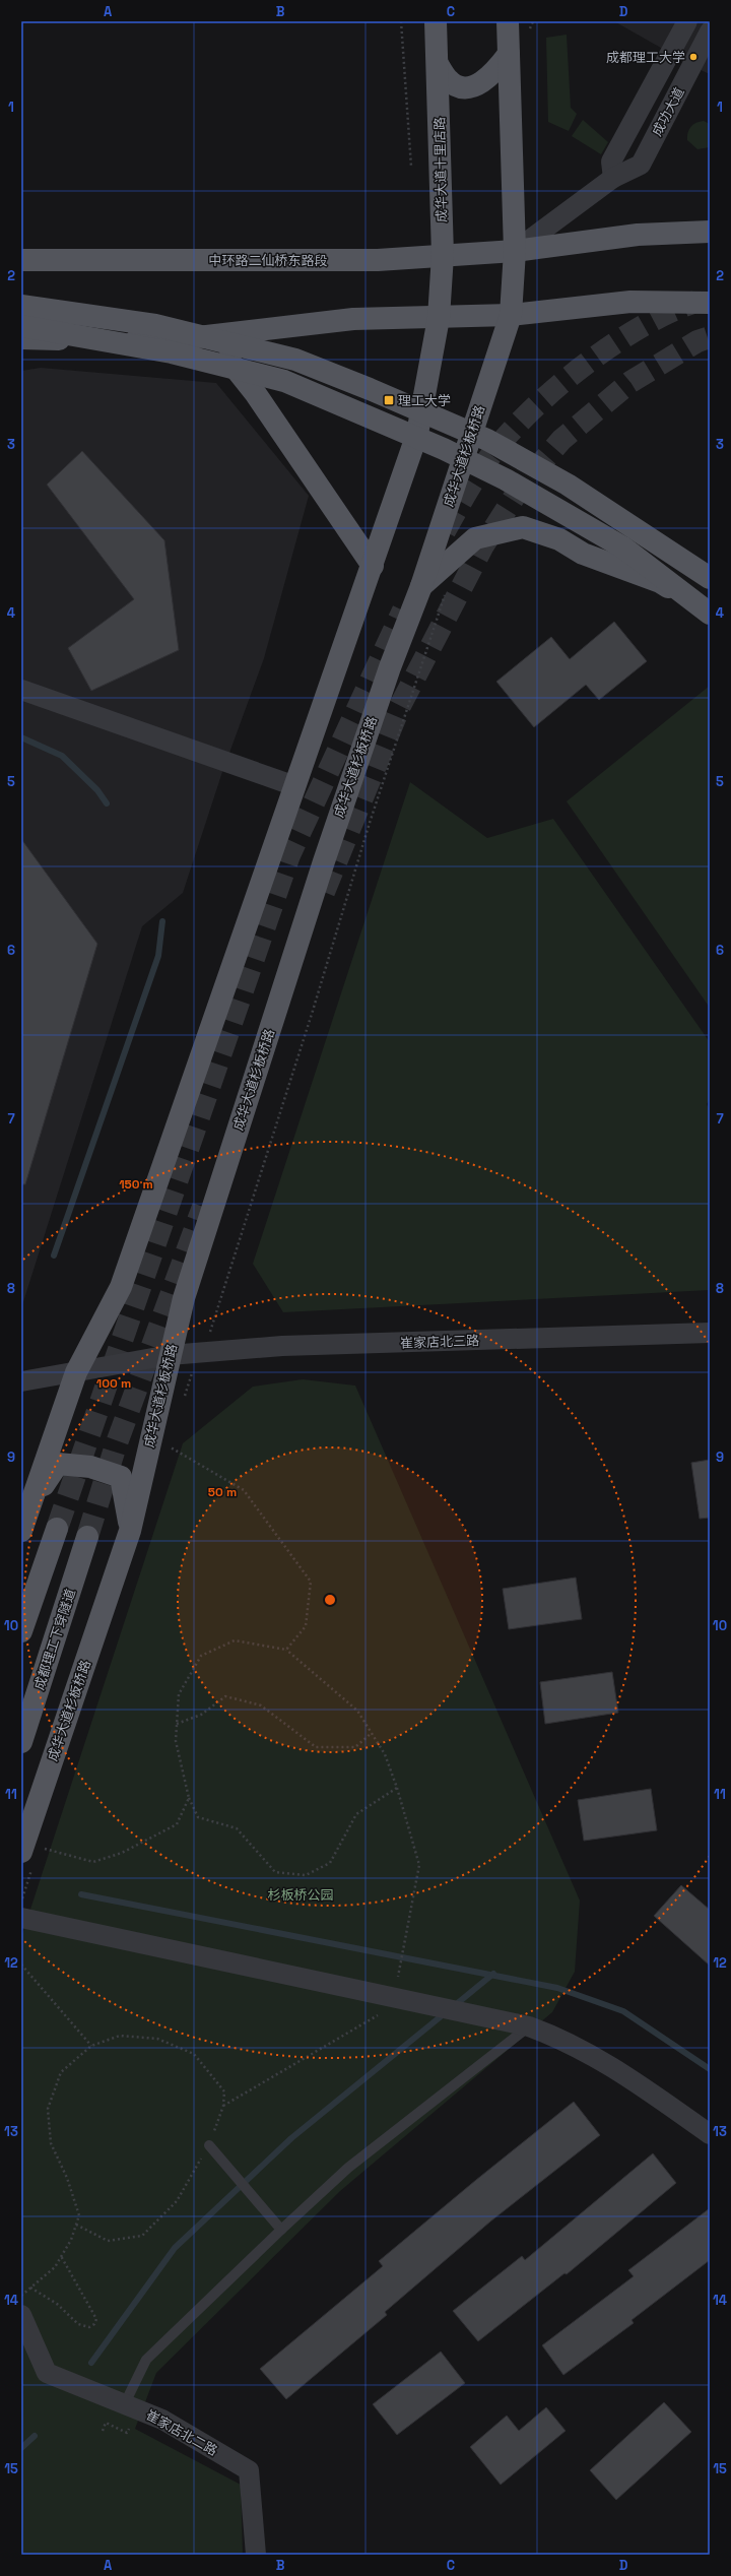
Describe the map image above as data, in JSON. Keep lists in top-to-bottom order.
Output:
{
  "streets": {
    "main road": [
      "成华大道十里店路",
      "中环路二仙桥东路段",
      "成华大道杉板桥路",
      "成都理工下穿隧道"
    ],
    "street": ["成功大道", "崔家店北三路", "崔家店北二路"]
  },
  "crossings": [
    ["成功大道", "中环路二仙桥东路段"],
    ["成华大道十里店路", "中环路二仙桥东路段"],
    ["成华大道杉板桥路", "崔家店北三路"]
  ],
  "parks": ["杉板桥公园"],
  "places": {
    "other": ["成都理工大学"],
    "transit": ["理工大学"]
  },
  "grid": {
    "columns": [
      "A",
      "B",
      "C",
      "D"
    ],
    "rows": [
      "1",
      "2",
      "3",
      "4",
      "5",
      "6",
      "7",
      "8",
      "9",
      "10",
      "11",
      "12",
      "13",
      "14",
      "15"
    ]
  },
  "rings": ["150 m", "100 m", "50 m"]
}
